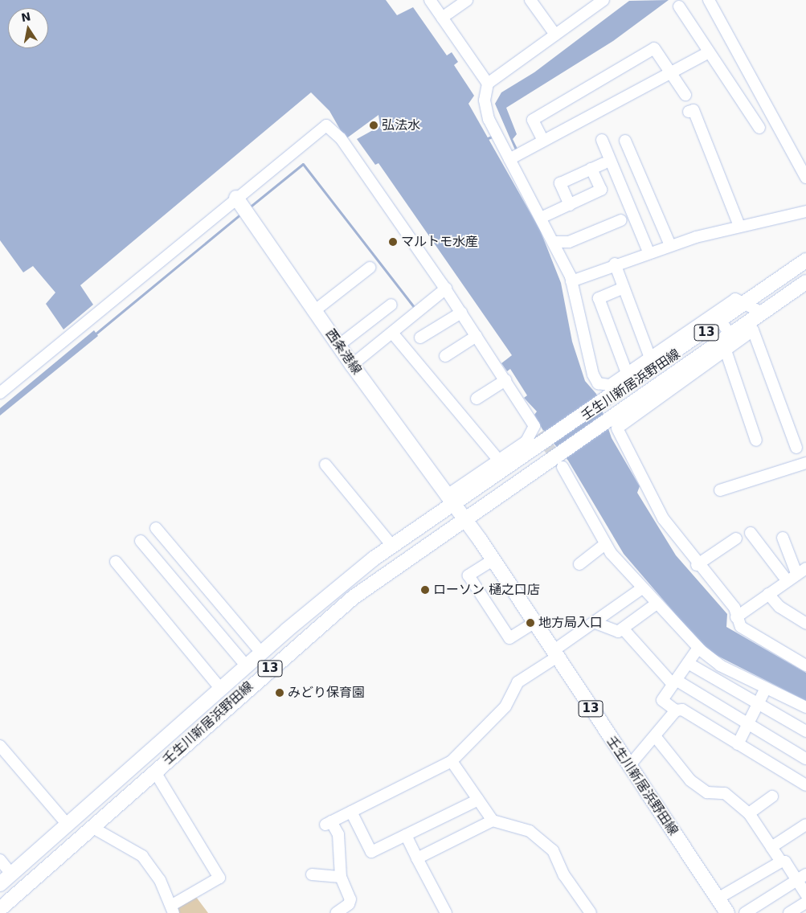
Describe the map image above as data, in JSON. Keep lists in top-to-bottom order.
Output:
{
  "streets": {
    "main road": ["13", "西条港線", "壬生川新居浜野田線"]
  },
  "crossings": [
    ["西条港線", "壬生川新居浜野田線"]
  ],
  "places": [
    "弘法水",
    "マルトモ水産",
    "ローソン 樋之口店",
    "地方局入口",
    "みどり保育園"
  ],
  "north": "top"
}
